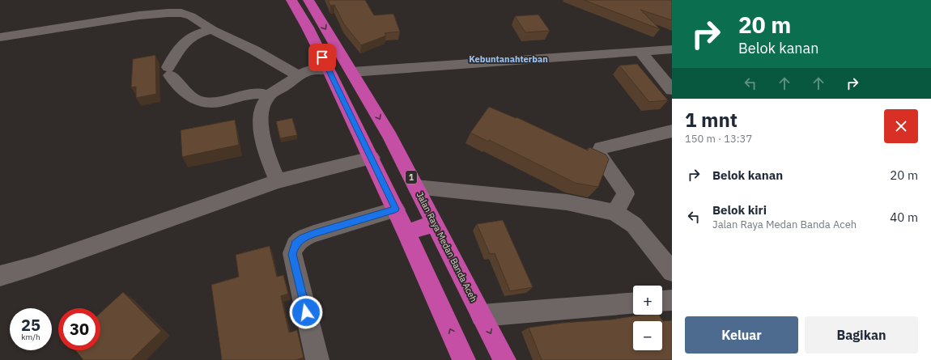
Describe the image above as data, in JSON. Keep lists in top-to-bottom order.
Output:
{
  "streets": {
    "highway": ["1", "Jalan Raya Medan Banda Aceh"]
  },
  "districts": ["Kebuntanahterban"],
  "page": {
    "turn": ["20 m", "Belok kanan"],
    "heading": ["1 mnt", "150 m · 13:37"],
    "list": [
      {
        "name": "Belok kanan",
        "value": "20 m"
      },
      {
        "name": "Belok kiri",
        "note": "Jalan Raya Medan Banda Aceh",
        "value": "40 m"
      }
    ],
    "map_buttons": ["+", "−"],
    "speed": "25 km/h",
    "limit": "30",
    "buttons": ["Keluar", "Bagikan"]
  }
}
